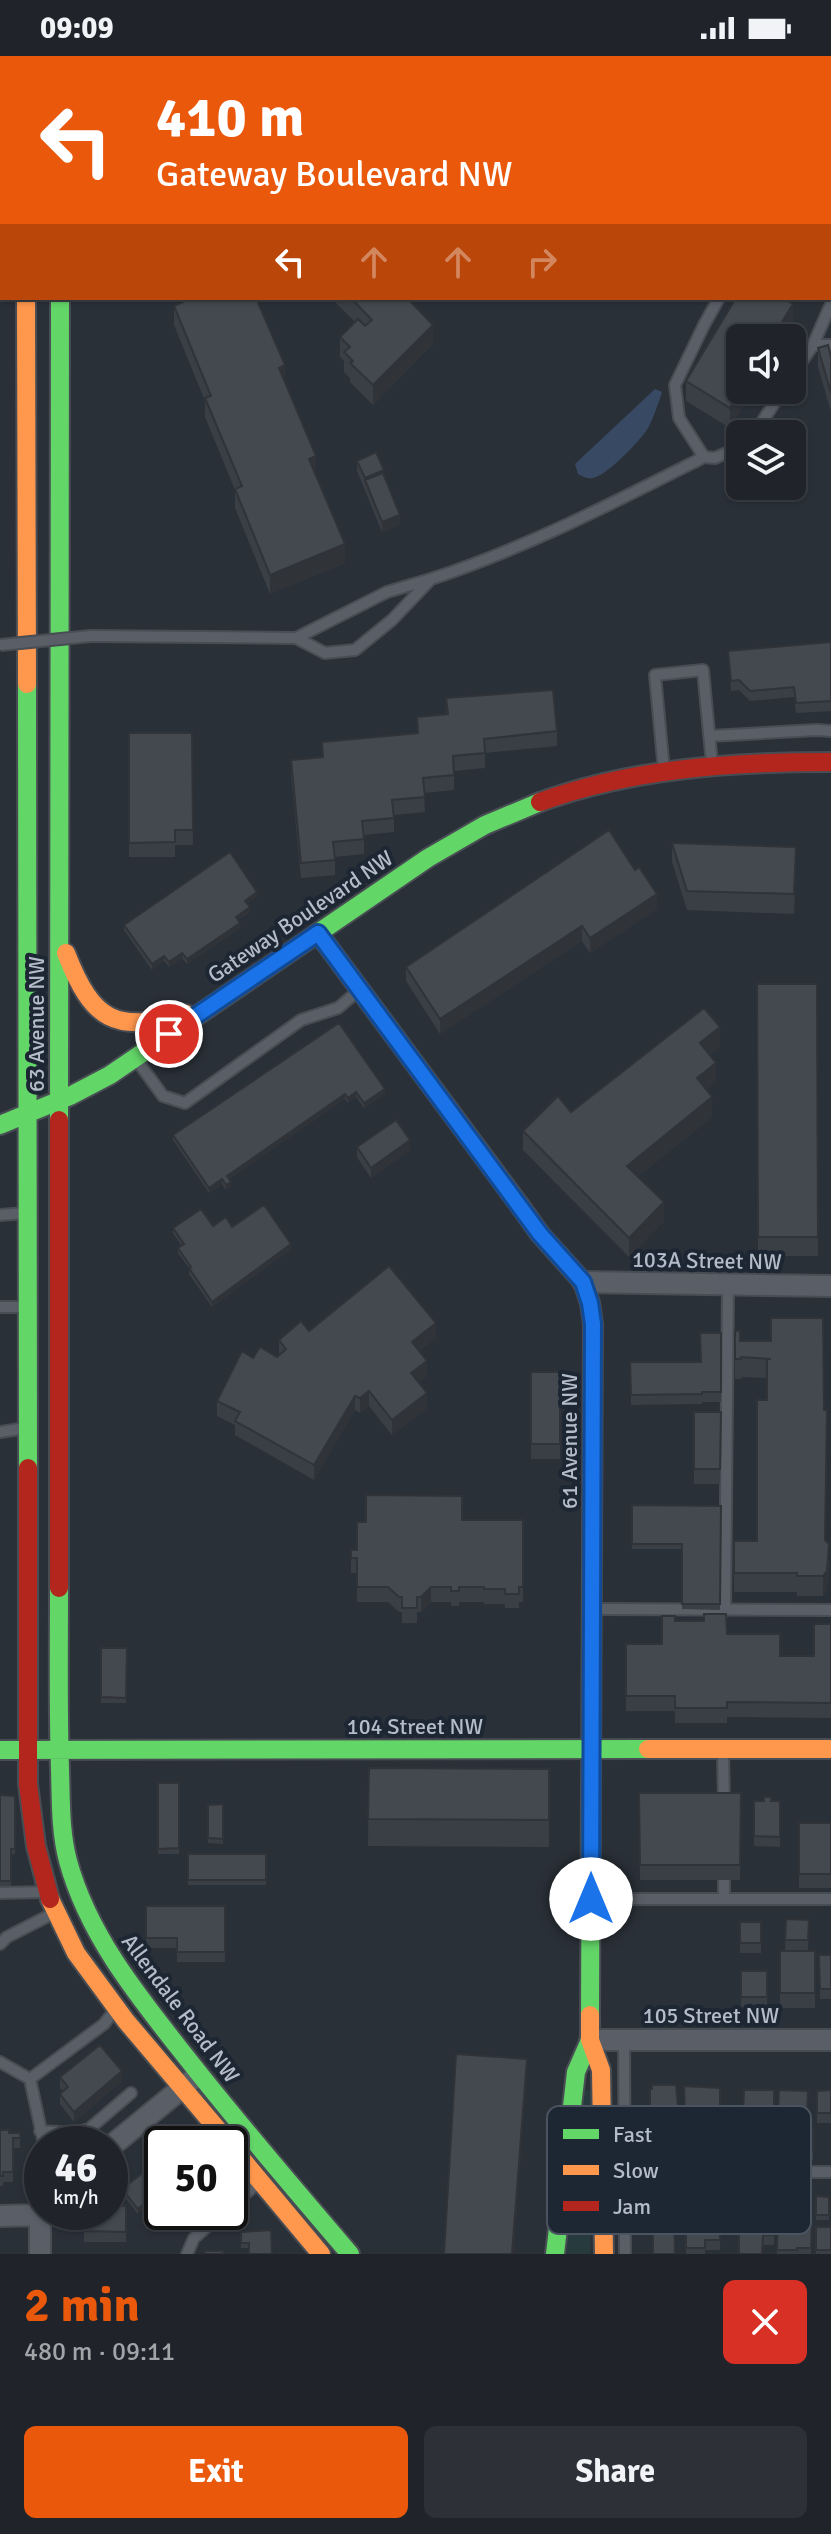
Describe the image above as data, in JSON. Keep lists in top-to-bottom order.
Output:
{
  "streets": {
    "main road": [
      "Gateway Boulevard NW",
      "63 Avenue NW",
      "61 Avenue NW",
      "104 Street NW",
      "Allendale Road NW"
    ],
    "street": ["103A Street NW", "105 Street NW"]
  },
  "crossings": [
    ["Gateway Boulevard NW", "63 Avenue NW"],
    ["Gateway Boulevard NW", "61 Avenue NW"],
    ["63 Avenue NW", "104 Street NW"],
    ["63 Avenue NW", "Allendale Road NW"],
    ["103A Street NW", "61 Avenue NW"],
    ["61 Avenue NW", "104 Street NW"],
    ["61 Avenue NW", "105 Street NW"],
    ["104 Street NW", "Allendale Road NW"]
  ],
  "legend": ["Fast", "Slow", "Jam"],
  "page": {
    "status": "09:09",
    "turn": ["410 m", "Gateway Boulevard NW"],
    "speed": "46 km/h",
    "limit": "50",
    "heading": ["2 min", "480 m · 09:11"],
    "buttons": ["Exit", "Share"]
  }
}
